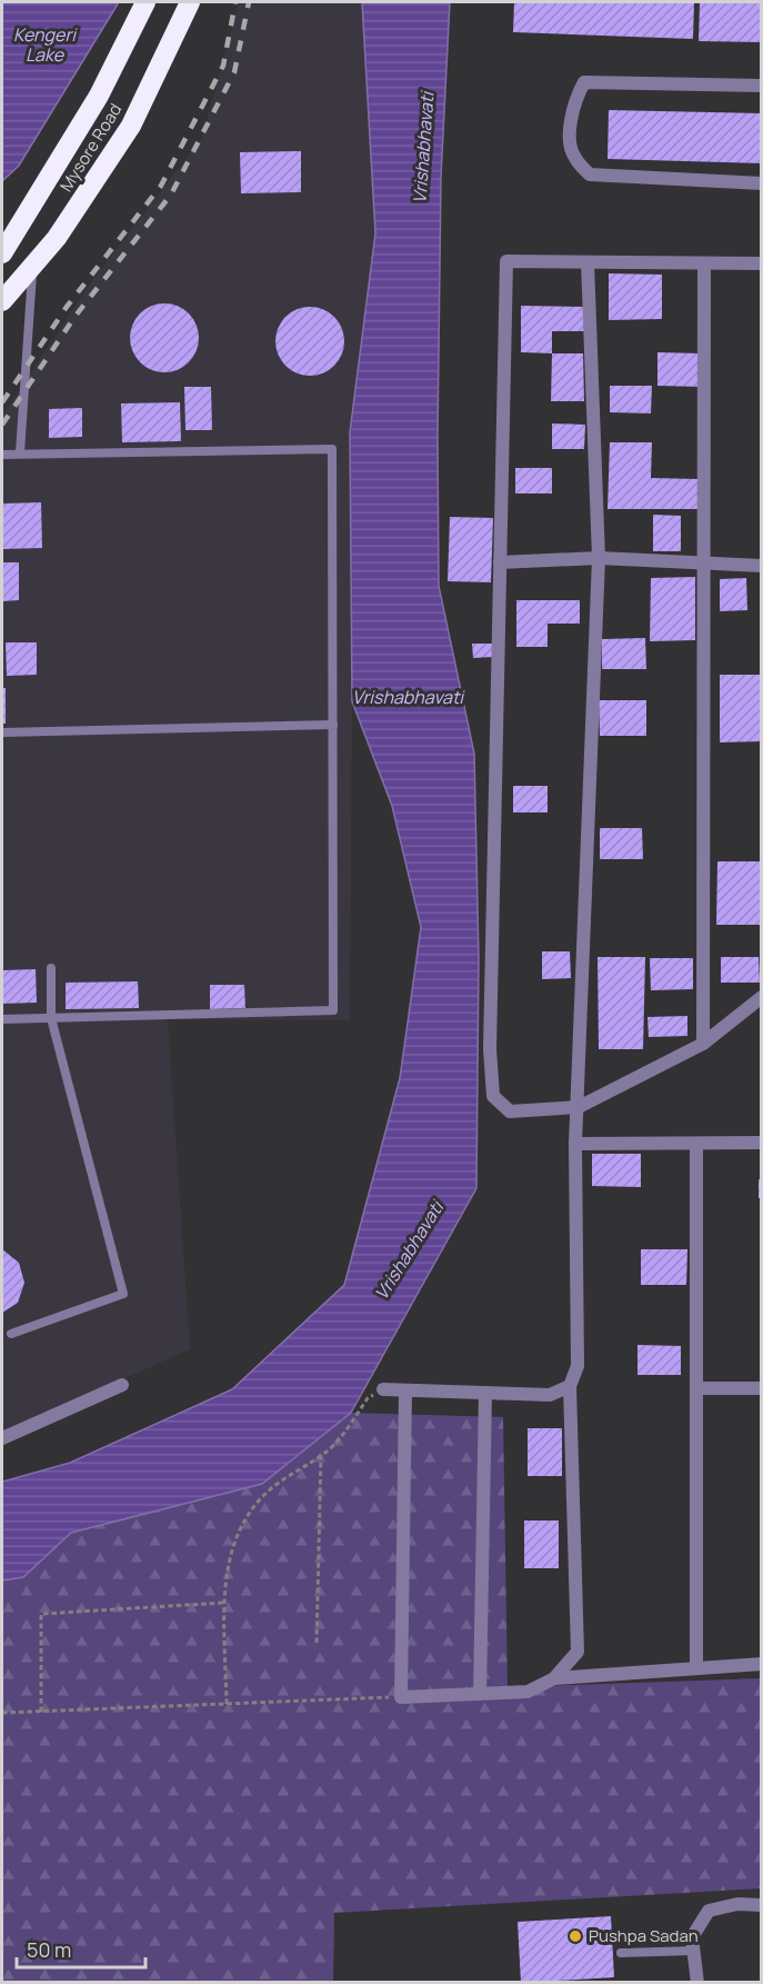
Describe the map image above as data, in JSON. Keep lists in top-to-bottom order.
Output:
{
  "streets": {
    "highway": ["Mysore Road"]
  },
  "water": ["Kengeri Lake", "Vrishabhavati"],
  "places": ["Pushpa Sadan"],
  "scale_bar": "50 m"
}
